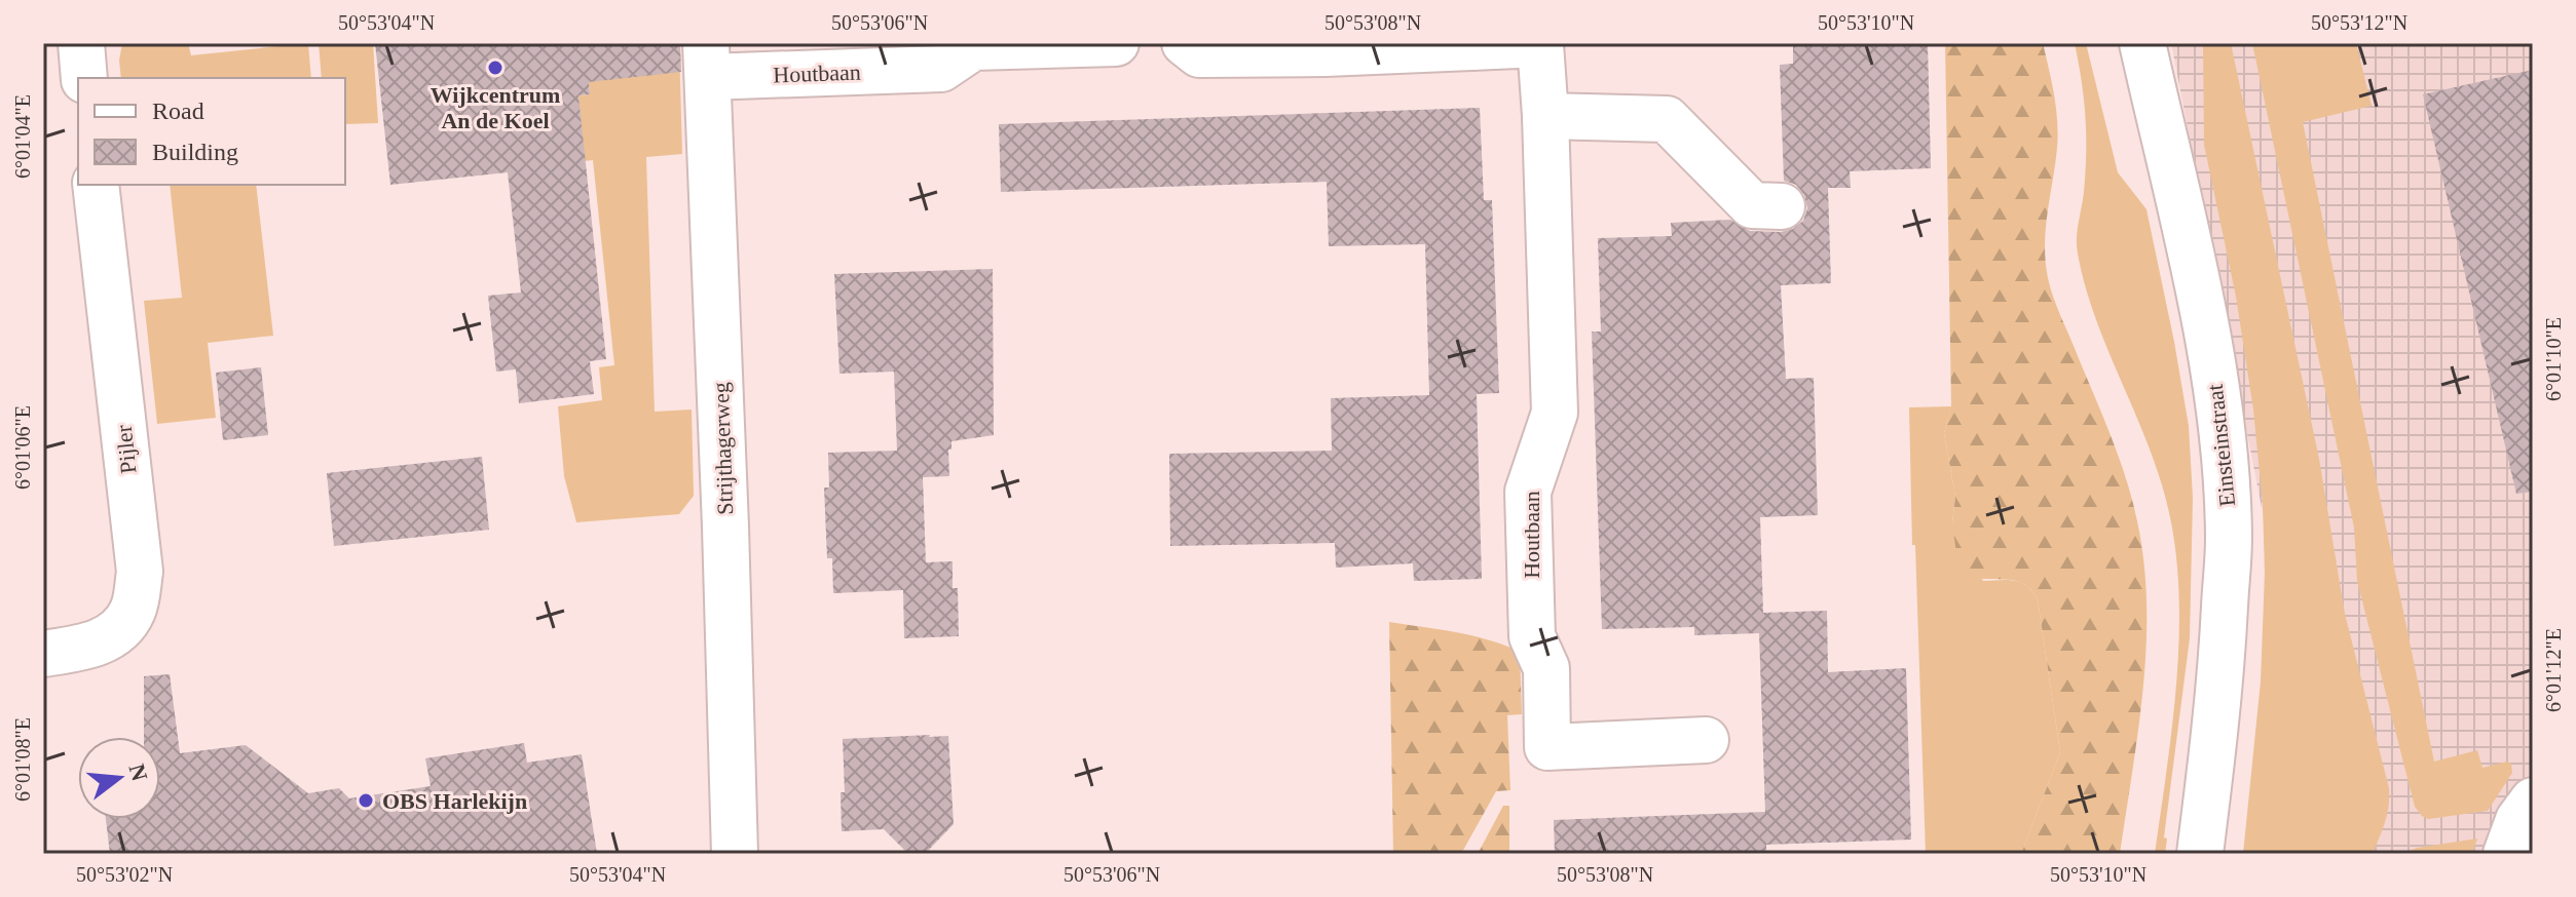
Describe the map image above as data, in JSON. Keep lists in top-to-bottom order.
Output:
{
  "streets": {
    "street": [
      "Houtbaan",
      "Einsteinstraat",
      "Strijthagerweg",
      "Pijler"
    ]
  },
  "crossings": [
    ["Houtbaan", "Strijthagerweg"]
  ],
  "places": ["Wijkcentrum An de Koel", "OBS Harlekijn"],
  "legend": ["Road", "Building"],
  "north": "right",
  "coordinates": [
    "50°53'04\"N",
    "50°53'06\"N",
    "50°53'08\"N",
    "50°53'10\"N",
    "50°53'12\"N",
    "6°01'04\"E",
    "6°01'10\"E",
    "6°01'06\"E",
    "6°01'12\"E",
    "6°01'08\"E",
    "50°53'02\"N"
  ]
}
